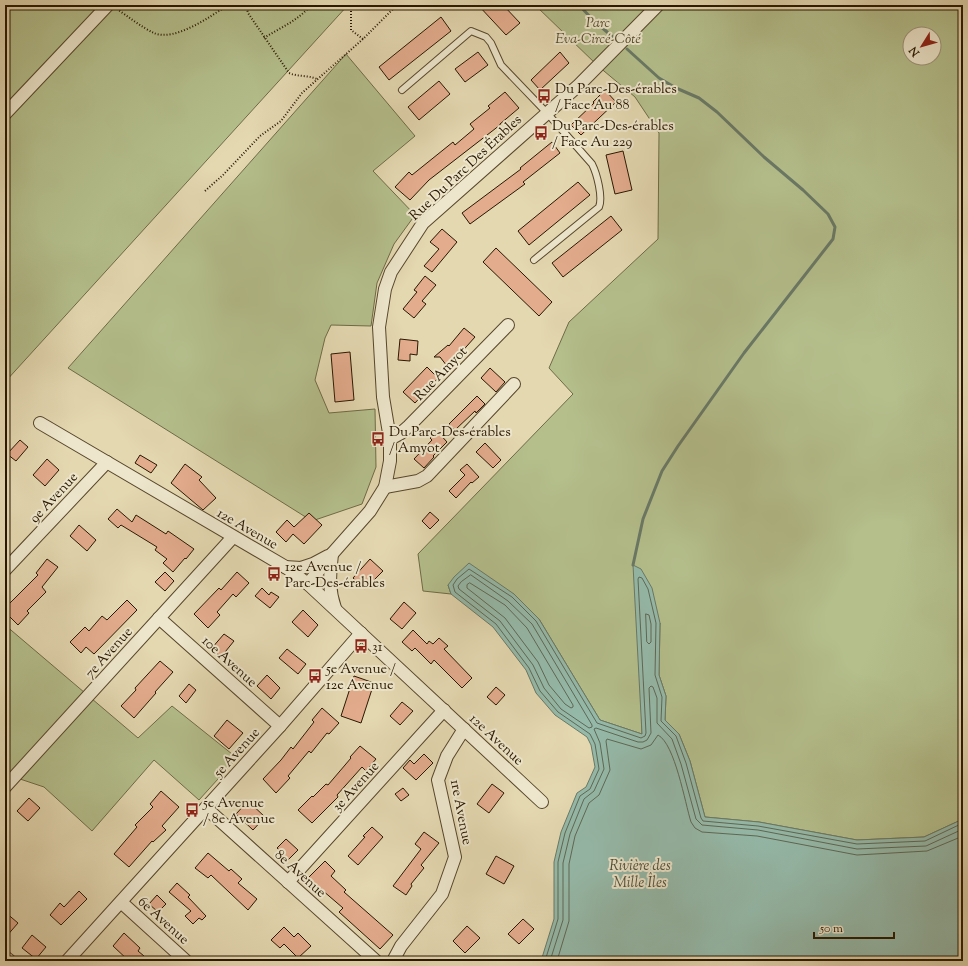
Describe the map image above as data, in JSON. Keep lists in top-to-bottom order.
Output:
{
  "streets": {
    "street": [
      "Rue Du Parc Des Érables",
      "Rue Amyot",
      "9e Avenue",
      "12e Avenue",
      "7e Avenue",
      "10e Avenue",
      "5e Avenue",
      "3e Avenue",
      "1re Avenue",
      "8e Avenue",
      "6e Avenue"
    ]
  },
  "crossings": [
    ["Rue Du Parc Des Érables", "Rue Amyot"],
    ["Rue Du Parc Des Érables", "12e Avenue"],
    ["9e Avenue", "12e Avenue"],
    ["12e Avenue", "7e Avenue"],
    ["12e Avenue", "5e Avenue"],
    ["12e Avenue", "3e Avenue"],
    ["12e Avenue", "1re Avenue"],
    ["7e Avenue", "10e Avenue"],
    ["10e Avenue", "5e Avenue"],
    ["5e Avenue", "8e Avenue"],
    ["5e Avenue", "6e Avenue"],
    ["3e Avenue", "8e Avenue"]
  ],
  "water": ["Rivière des Mille Îles"],
  "parks": ["Parc Eva-Circé-Côté"],
  "places": {
    "bus stop": [
      "Du Parc-Des-érables / Face Au 88",
      "Du Parc-Des-érables / Face Au 229",
      "Du Parc-Des-érables / Amyot",
      "12e Avenue / Parc-Des-érables",
      "31",
      "5e Avenue / 12e Avenue",
      "5e Avenue / 8e Avenue"
    ]
  },
  "scale_bar": "50 m",
  "north": "bottom left"
}
